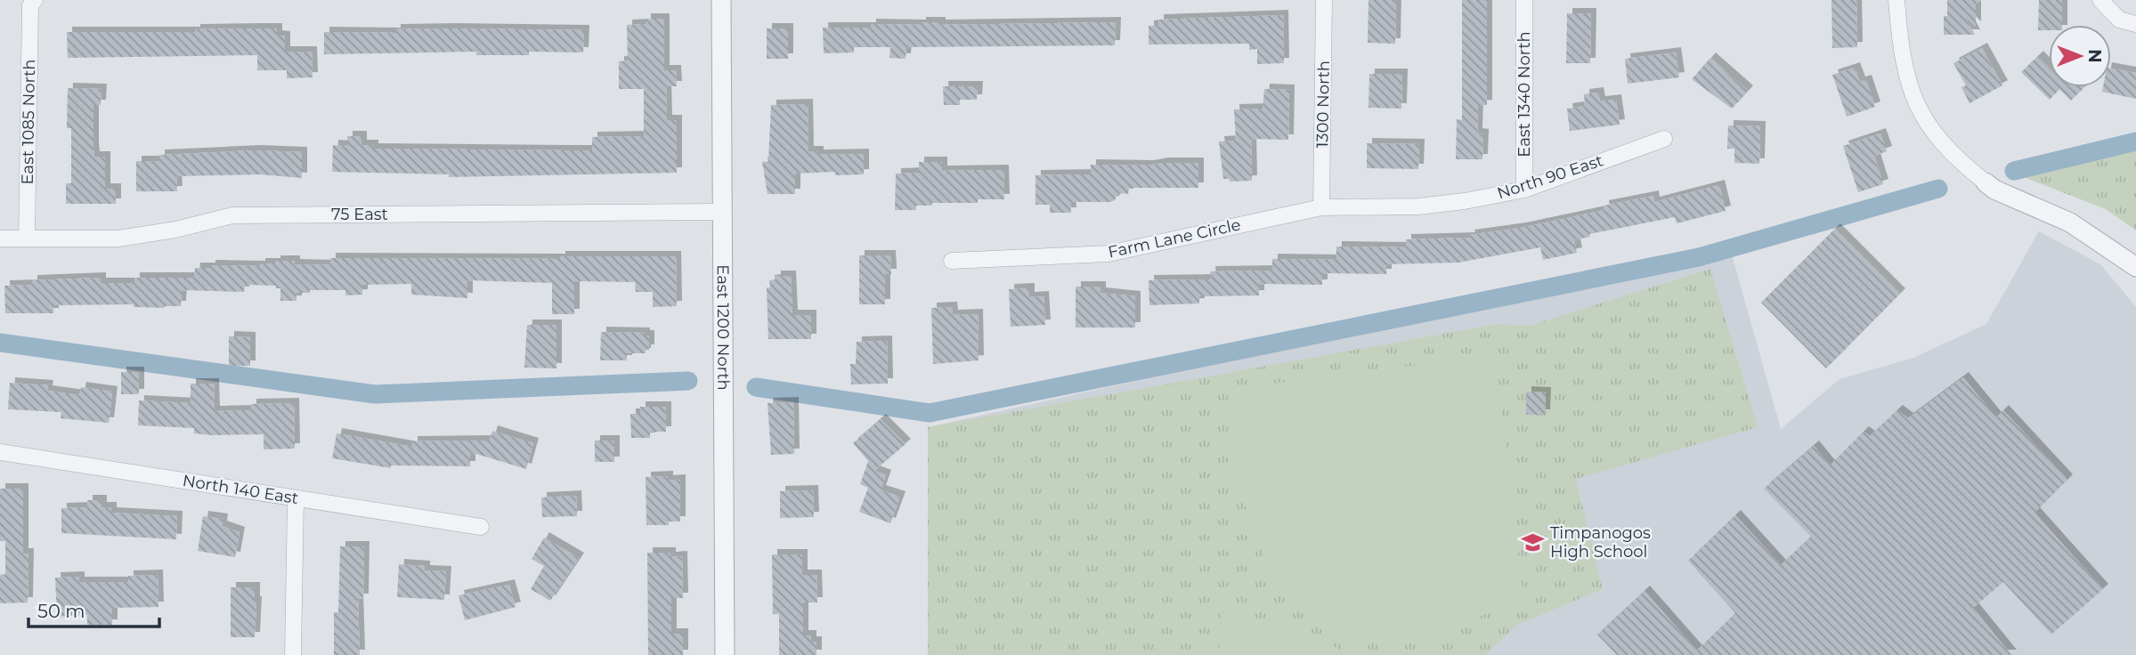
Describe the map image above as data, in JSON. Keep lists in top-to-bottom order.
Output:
{
  "streets": {
    "street": [
      "East 1340 North",
      "1300 North",
      "East 1085 North",
      "North 90 East",
      "75 East",
      "Farm Lane Circle",
      "East 1200 North",
      "North 140 East"
    ]
  },
  "crossings": [
    ["East 1340 North", "North 90 East"],
    ["1300 North", "North 90 East"],
    ["1300 North", "Farm Lane Circle"],
    ["East 1085 North", "75 East"],
    ["North 90 East", "Farm Lane Circle"],
    ["75 East", "East 1200 North"]
  ],
  "places": {
    "school or university": ["Timpanogos High School"]
  },
  "scale_bar": "50 m",
  "north": "right"
}
